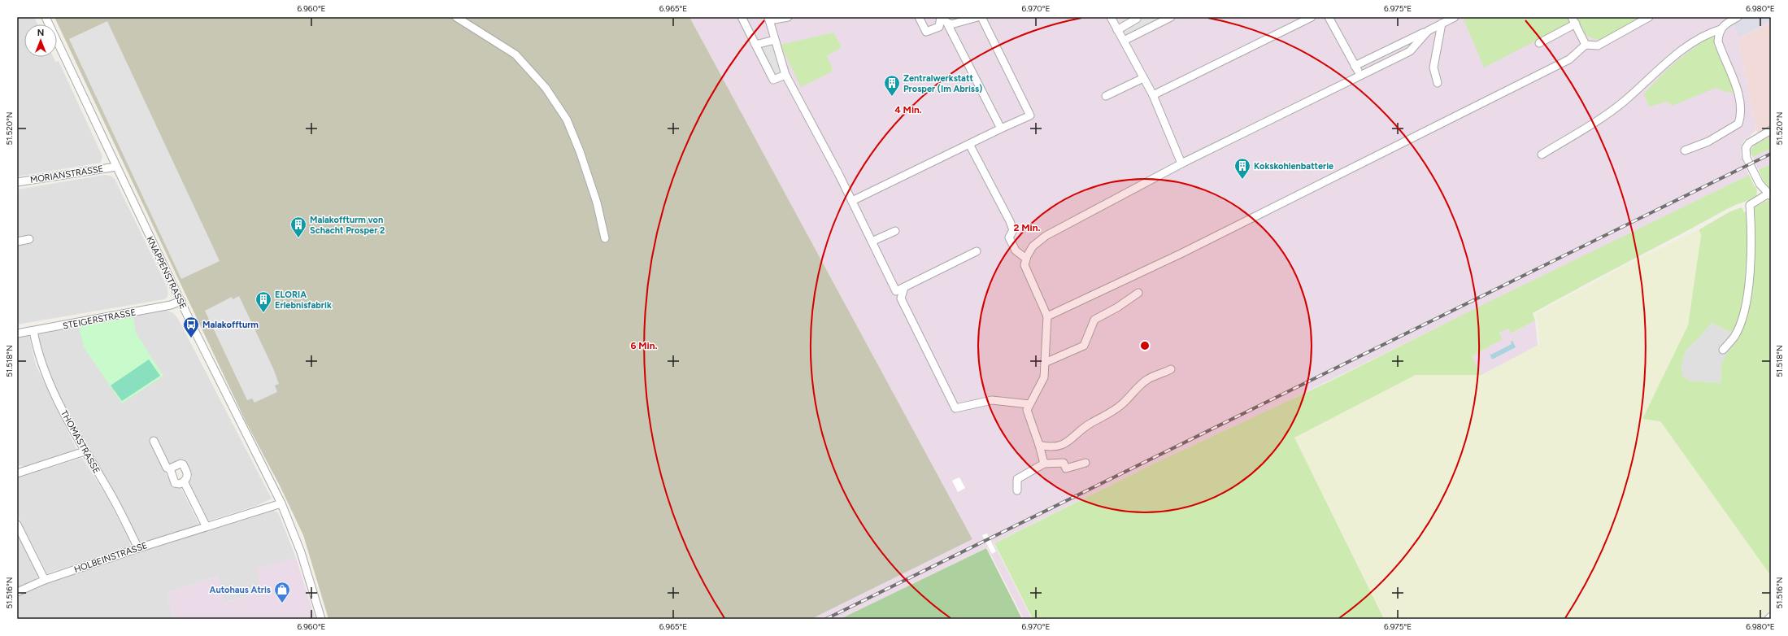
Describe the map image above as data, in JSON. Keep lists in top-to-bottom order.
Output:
{
  "streets": {
    "street": [
      "MORIANSTRASSE",
      "KNAPPENSTRASSE",
      "STEIGERSTRASSE",
      "THOMASTRASSE",
      "HOLBEINSTRASSE"
    ]
  },
  "crossings": [
    ["MORIANSTRASSE", "KNAPPENSTRASSE"],
    ["KNAPPENSTRASSE", "STEIGERSTRASSE"],
    ["KNAPPENSTRASSE", "HOLBEINSTRASSE"],
    ["STEIGERSTRASSE", "THOMASTRASSE"],
    ["THOMASTRASSE", "HOLBEINSTRASSE"]
  ],
  "places": {
    "building": [
      "Zentralwerkstatt Prosper (Im Abriss)",
      "Kokskohlenbatterie",
      "Malakoffturm von Schacht Prosper 2",
      "ELORIA Erlebnisfabrik"
    ],
    "bus stop": ["Malakoffturm"],
    "shop": ["Autohaus Atris"]
  },
  "north": "top",
  "coordinates": [
    "6.960°E",
    "6.965°E",
    "6.970°E",
    "6.975°E",
    "6.980°E",
    "51.520°N",
    "51.518°N",
    "51.516°N"
  ],
  "rings": ["4 Min.", "2 Min.", "6 Min."]
}
